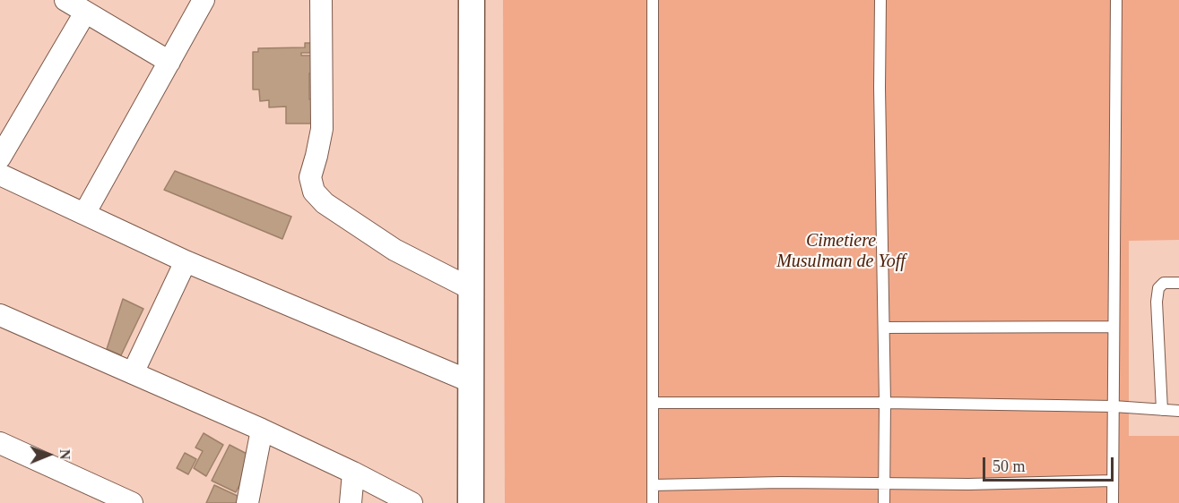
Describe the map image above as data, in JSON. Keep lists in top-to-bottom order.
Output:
{
  "parks": ["Cimetiere Musulman de Yoff"],
  "scale_bar": "50 m",
  "north": "right"
}
